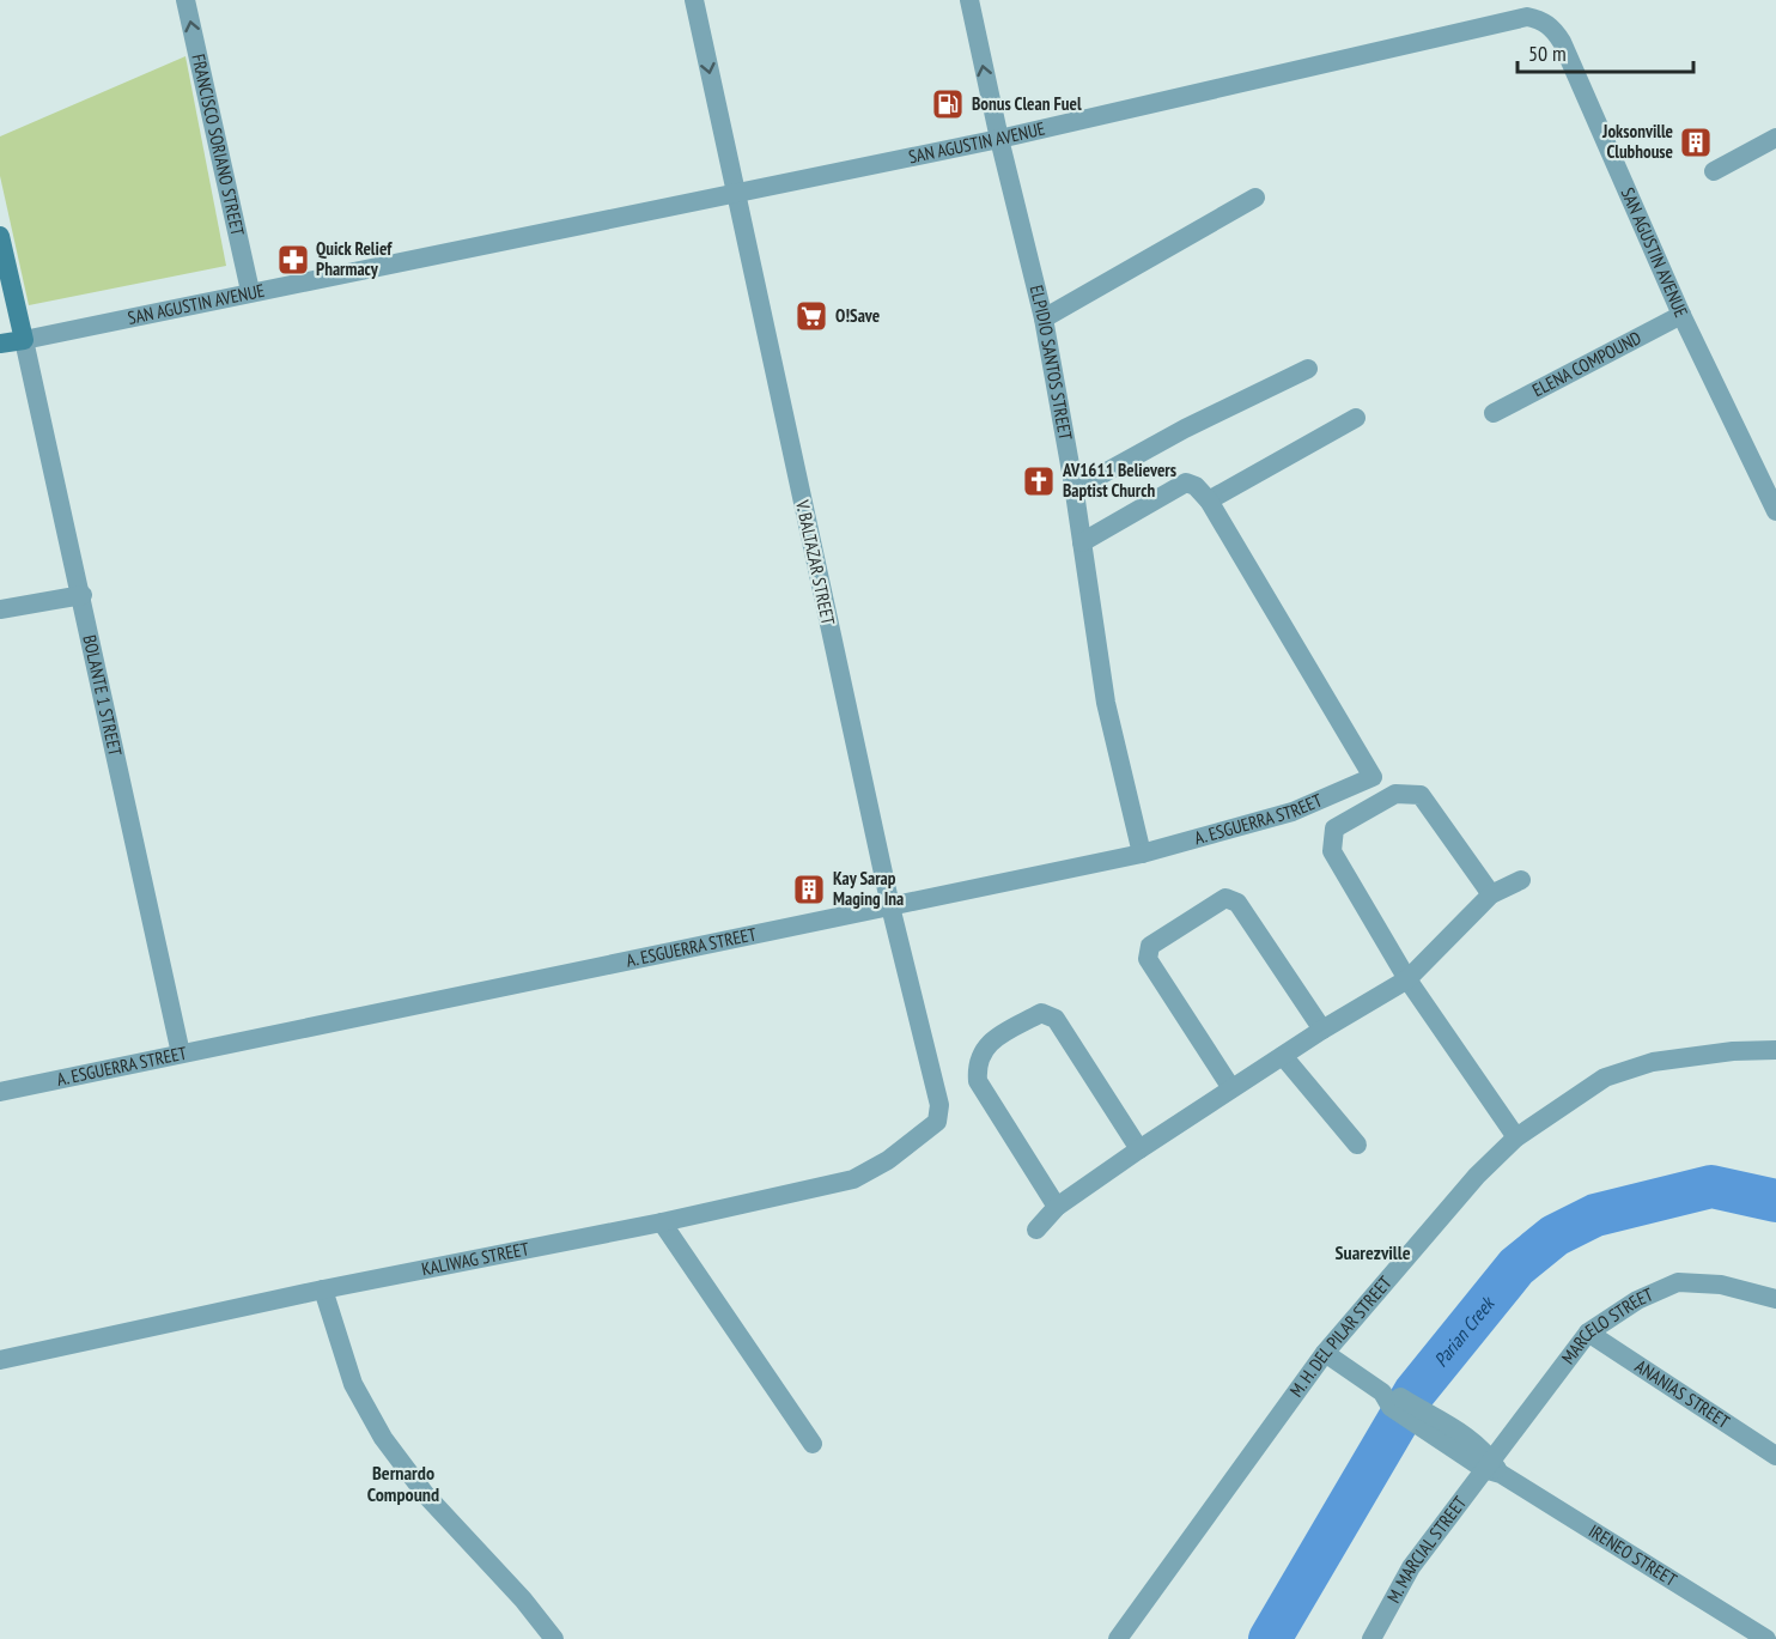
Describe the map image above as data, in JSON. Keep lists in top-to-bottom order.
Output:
{
  "streets": {
    "main road": ["SAN AGUSTIN AVENUE"],
    "street": [
      "FRANCISCO SORIANO STREET",
      "ELPIDIO SANTOS STREET",
      "ELENA COMPOUND",
      "V. BALTAZAR STREET",
      "BOLANTE 1 STREET",
      "A. ESGUERRA STREET",
      "KALIWAG STREET",
      "MARCELO STREET",
      "M. H. DEL PILAR STREET",
      "ANANIAS STREET",
      "M. MARCIAL STREET",
      "IRENEO STREET"
    ]
  },
  "crossings": [
    ["SAN AGUSTIN AVENUE", "FRANCISCO SORIANO STREET"],
    ["SAN AGUSTIN AVENUE", "ELPIDIO SANTOS STREET"],
    ["SAN AGUSTIN AVENUE", "ELENA COMPOUND"],
    ["SAN AGUSTIN AVENUE", "V. BALTAZAR STREET"],
    ["SAN AGUSTIN AVENUE", "BOLANTE 1 STREET"],
    ["ELPIDIO SANTOS STREET", "A. ESGUERRA STREET"],
    ["V. BALTAZAR STREET", "A. ESGUERRA STREET"],
    ["V. BALTAZAR STREET", "KALIWAG STREET"],
    ["BOLANTE 1 STREET", "A. ESGUERRA STREET"],
    ["MARCELO STREET", "ANANIAS STREET"],
    ["MARCELO STREET", "M. MARCIAL STREET"],
    ["MARCELO STREET", "IRENEO STREET"],
    ["M. H. DEL PILAR STREET", "IRENEO STREET"],
    ["M. MARCIAL STREET", "IRENEO STREET"]
  ],
  "one_way": ["FRANCISCO SORIANO STREET"],
  "districts": ["Suarezville", "Bernardo Compound"],
  "water": ["Parian Creek"],
  "places": {
    "fuel station": ["Bonus Clean Fuel"],
    "building": ["Joksonville Clubhouse", "Kay Sarap Maging Ina"],
    "pharmacy": ["Quick Relief Pharmacy"],
    "supermarket": ["O!Save"],
    "church": ["AV1611 Believers Baptist Church"]
  },
  "scale_bar": "50 m"
}
